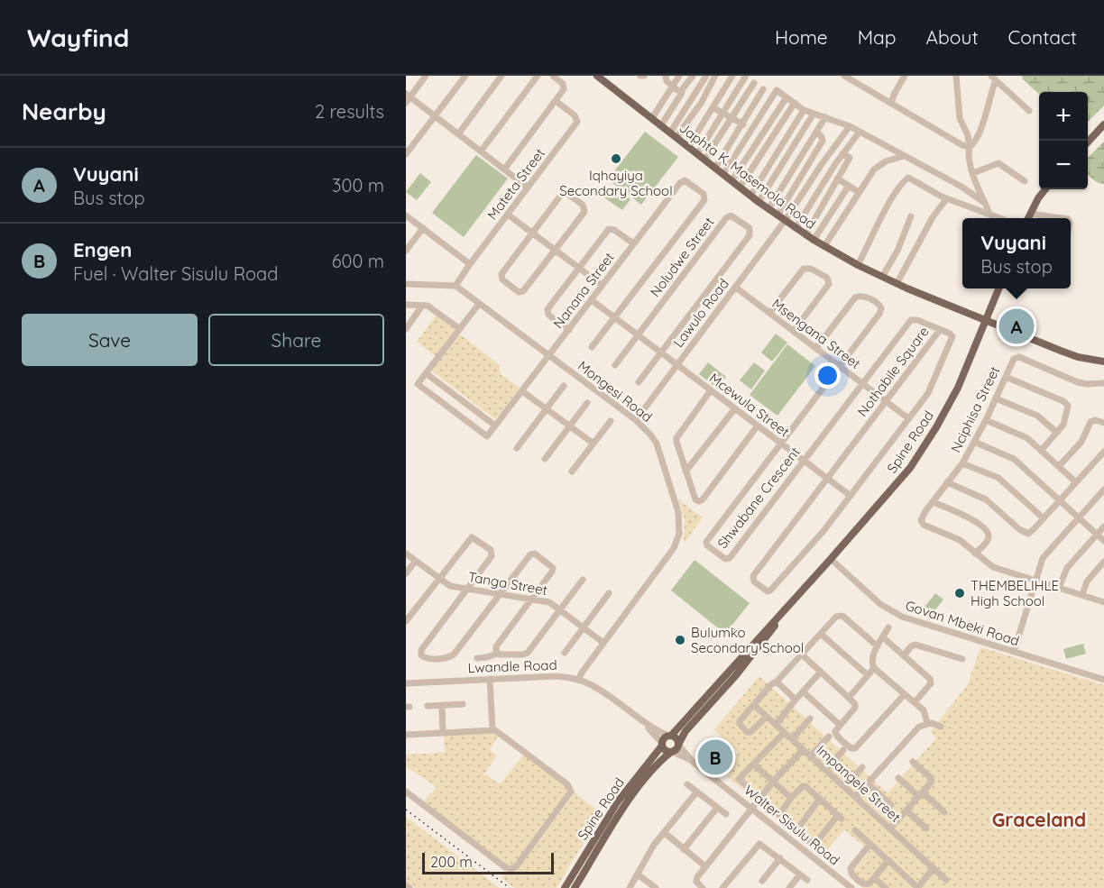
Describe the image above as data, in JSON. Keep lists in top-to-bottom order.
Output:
{
  "streets": {
    "main road": ["Japhta K. Masemola Road", "Spine Road"],
    "street": [
      "Mateta Street",
      "Noludwe Street",
      "Nanana Street",
      "Lawulo Road",
      "Msengana Street",
      "Nothabile Square",
      "Mongesi Road",
      "Mcewula Street",
      "Nciphisa Street",
      "Shwabane Crescent",
      "Tanga Street",
      "Govan Mbeki Road",
      "Lwandle Road",
      "Impangele Street",
      "Walter Sisulu Road"
    ]
  },
  "crossings": [
    ["Japhta K. Masemola Road", "Lawulo Road"],
    ["Japhta K. Masemola Road", "Spine Road"],
    ["Mateta Street", "Mongesi Road"],
    ["Noludwe Street", "Mcewula Street"],
    ["Nanana Street", "Mongesi Road"],
    ["Nanana Street", "Mcewula Street"],
    ["Lawulo Road", "Msengana Street"],
    ["Lawulo Road", "Mongesi Road"],
    ["Lawulo Road", "Mcewula Street"],
    ["Msengana Street", "Nothabile Square"],
    ["Msengana Street", "Shwabane Crescent"],
    ["Nothabile Square", "Mcewula Street"],
    ["Nothabile Square", "Shwabane Crescent"],
    ["Mongesi Road", "Tanga Street"],
    ["Mongesi Road", "Lwandle Road"],
    ["Mcewula Street", "Shwabane Crescent"],
    ["Spine Road", "Govan Mbeki Road"],
    ["Spine Road", "Lwandle Road"],
    ["Spine Road", "Walter Sisulu Road"],
    ["Lwandle Road", "Walter Sisulu Road"]
  ],
  "districts": ["Graceland"],
  "places": ["Iqhayiya Secondary School", "THEMBELIHLE High School", "Bulumko Secondary School"],
  "scale_bar": "200 m",
  "page": {
    "header": "Wayfind",
    "nav": [
      "Home",
      "Map",
      "About",
      "Contact"
    ],
    "heading": ["Nearby", "2 results"],
    "map_buttons": ["+", "−"],
    "list": [
      {
        "mark": "A",
        "name": "Vuyani",
        "note": "Bus stop",
        "value": "300 m"
      },
      {
        "mark": "B",
        "name": "Engen",
        "note": "Fuel · Walter Sisulu Road",
        "value": "600 m"
      }
    ],
    "popup": ["Vuyani", "Bus stop"],
    "buttons": ["Save", "Share"],
    "pins": ["A", "B"],
    "scale": "200 m"
  }
}
